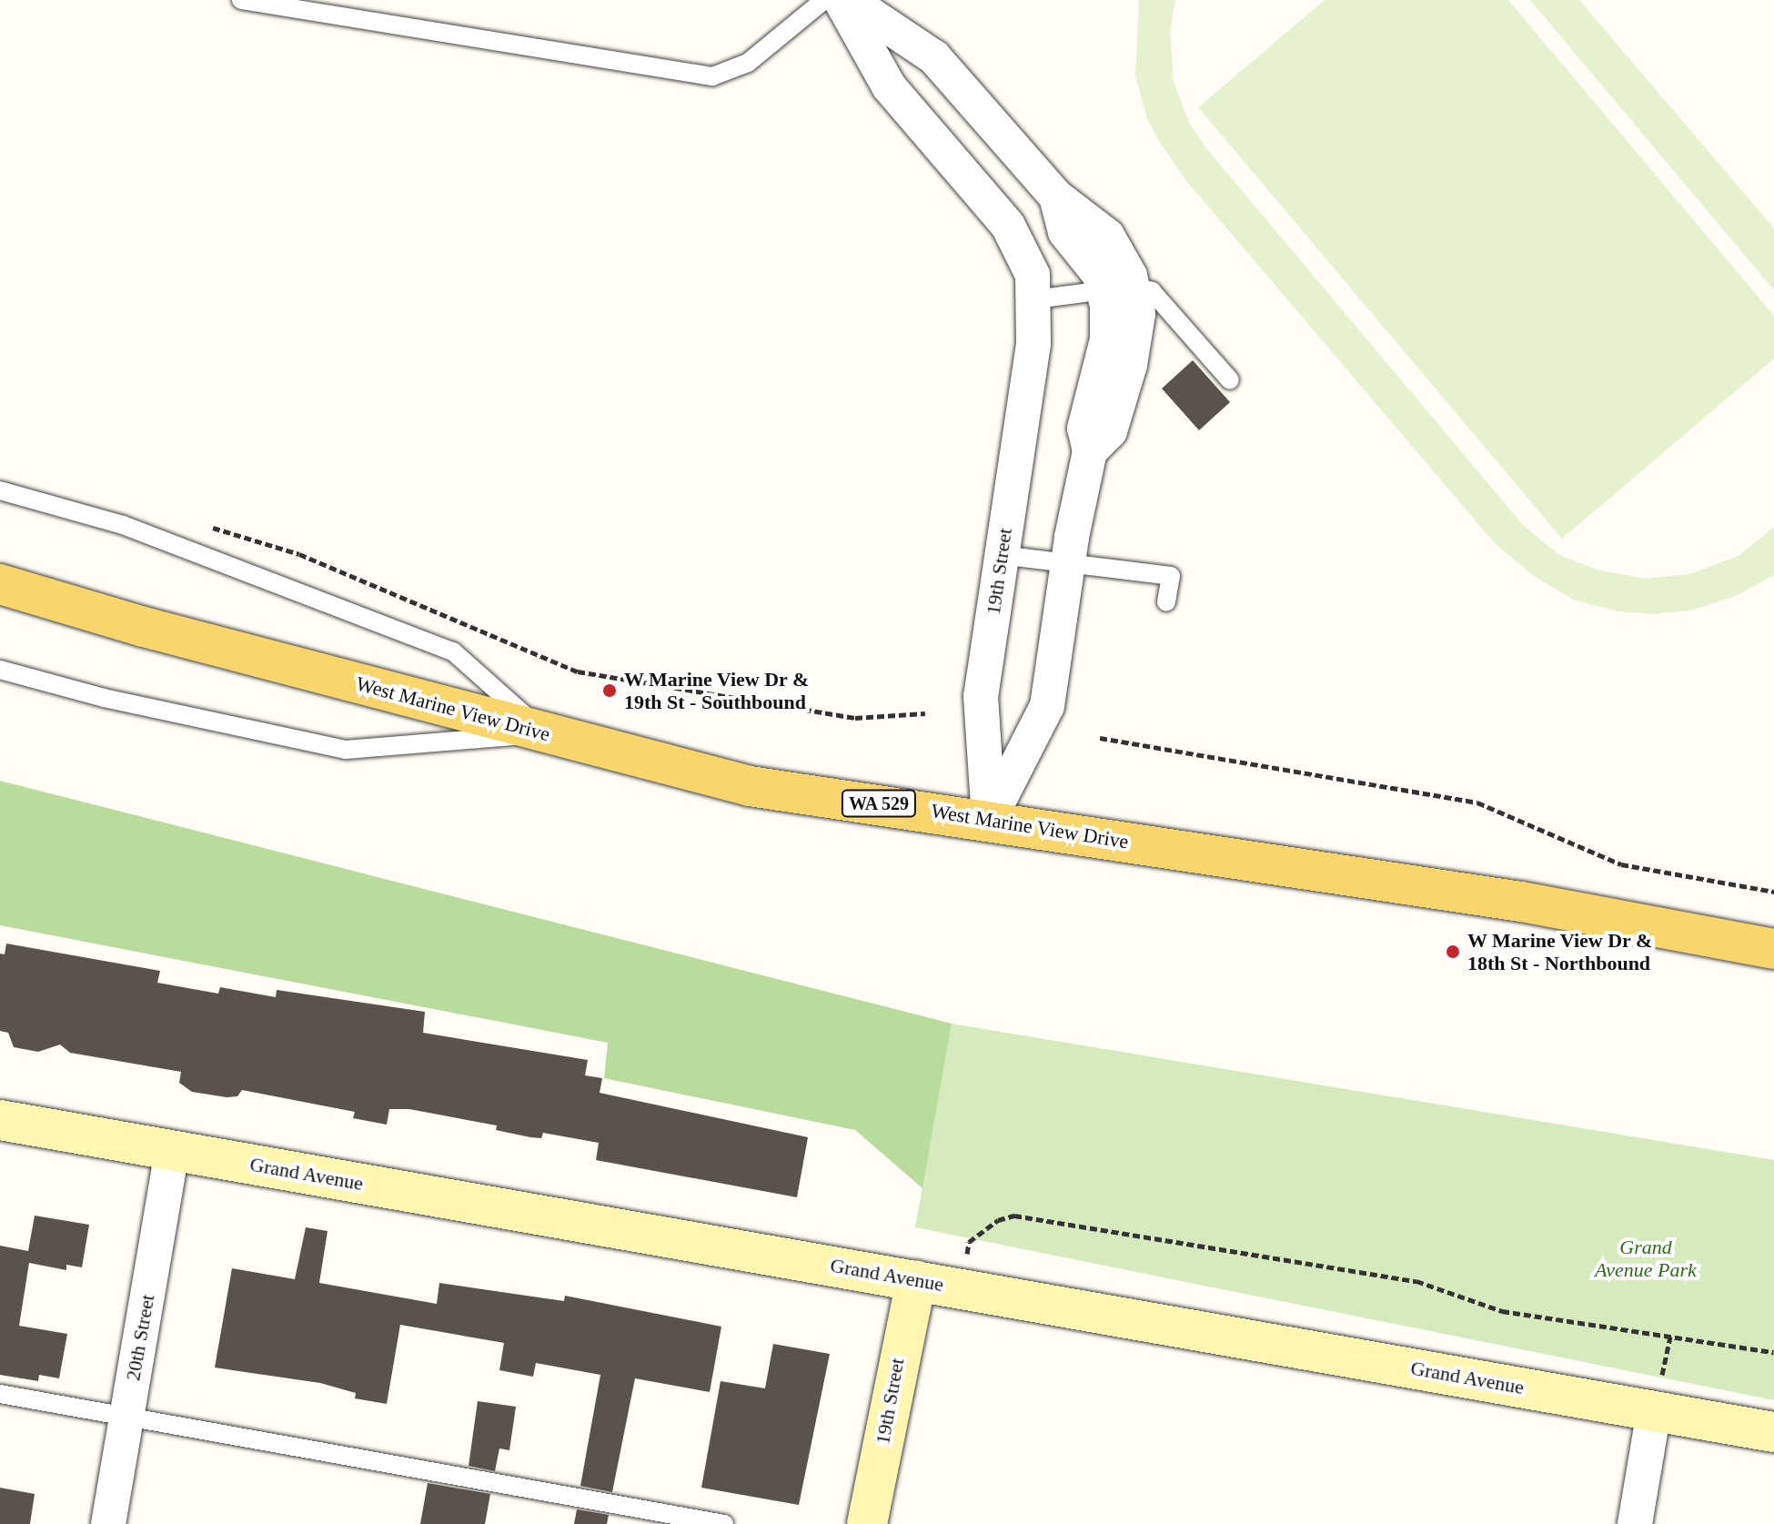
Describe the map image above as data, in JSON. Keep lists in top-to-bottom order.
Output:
{
  "streets": {
    "main road": ["West Marine View Drive", "WA 529"],
    "street": ["19th Street", "Grand Avenue", "20th Street"]
  },
  "crossings": [
    ["19th Street", "West Marine View Drive"],
    ["19th Street", "Grand Avenue"],
    ["Grand Avenue", "20th Street"]
  ],
  "parks": ["Grand Avenue Park"],
  "places": ["W Marine View Dr & 19th St - Southbound", "W Marine View Dr & 18th St - Northbound"]
}
